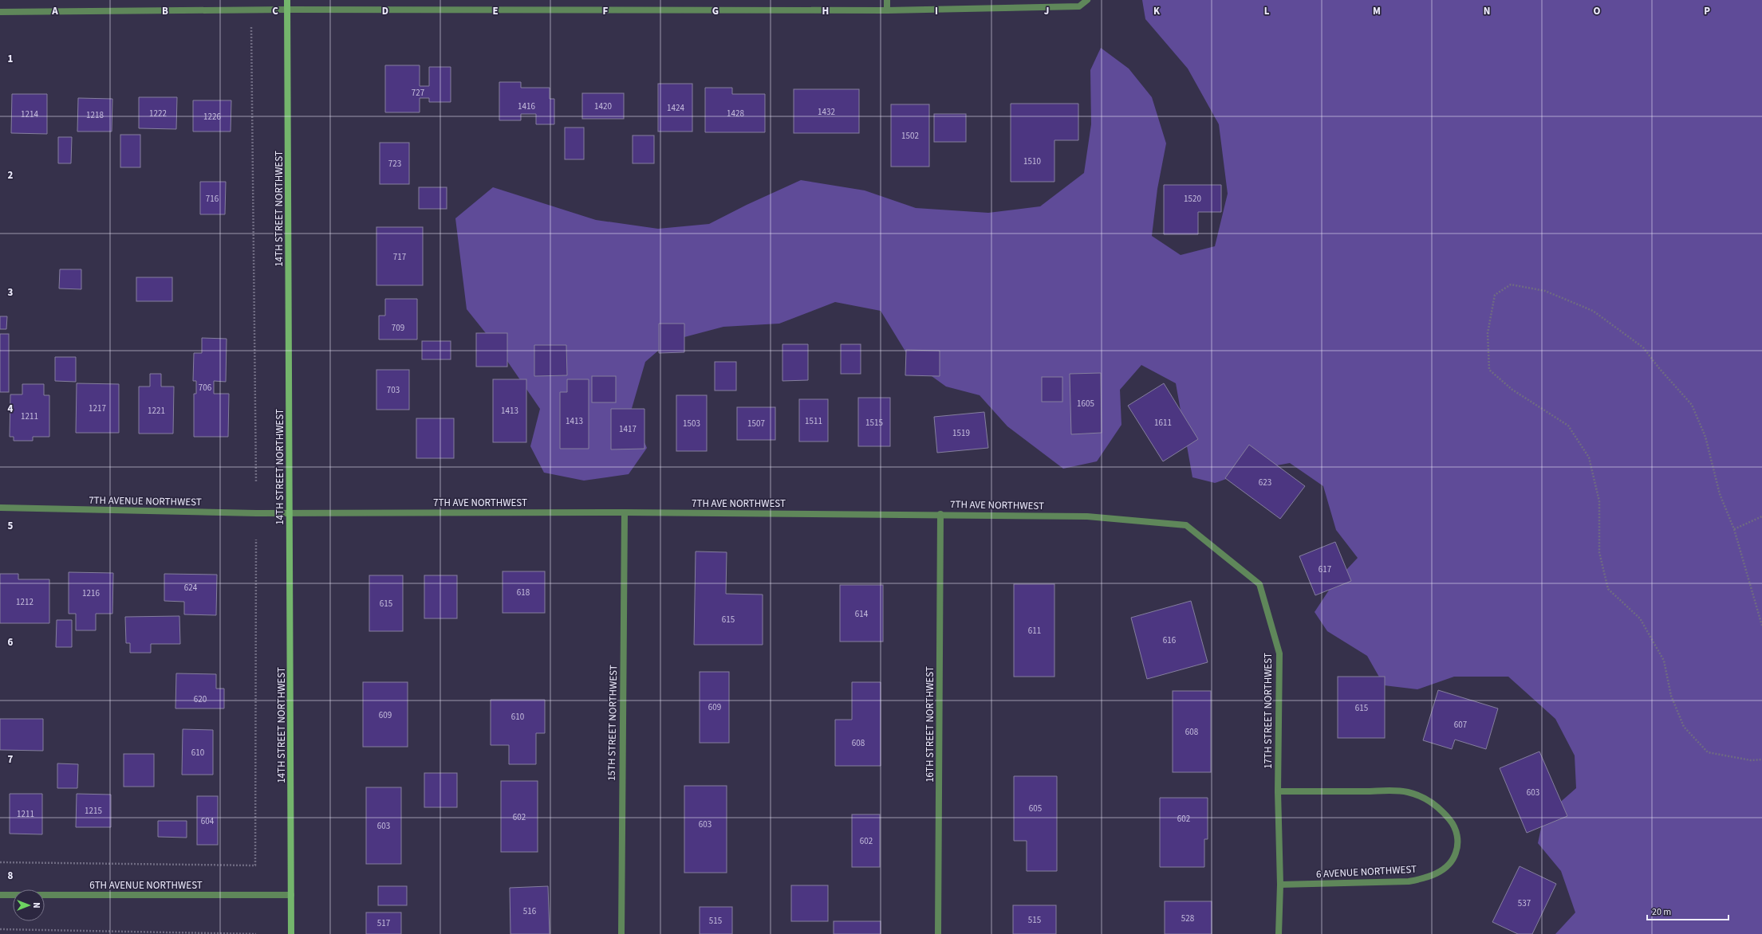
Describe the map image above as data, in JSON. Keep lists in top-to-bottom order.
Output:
{
  "streets": {
    "street": [
      "14TH STREET NORTHWEST",
      "7TH AVENUE NORTHWEST",
      "7TH AVE NORTHWEST",
      "17TH STREET NORTHWEST",
      "15TH STREET NORTHWEST",
      "16TH STREET NORTHWEST",
      "6 AVENUE NORTHWEST",
      "6TH AVENUE NORTHWEST"
    ]
  },
  "crossings": [
    ["14TH STREET NORTHWEST", "7TH AVENUE NORTHWEST"],
    ["14TH STREET NORTHWEST", "7TH AVE NORTHWEST"],
    ["14TH STREET NORTHWEST", "6TH AVENUE NORTHWEST"],
    ["7TH AVENUE NORTHWEST", "7TH AVE NORTHWEST"],
    ["7TH AVE NORTHWEST", "17TH STREET NORTHWEST"],
    ["7TH AVE NORTHWEST", "15TH STREET NORTHWEST"],
    ["7TH AVE NORTHWEST", "16TH STREET NORTHWEST"],
    ["17TH STREET NORTHWEST", "6 AVENUE NORTHWEST"]
  ],
  "house_numbers": [
    "727",
    "1416",
    "1420",
    "1424",
    "1432",
    "1222",
    "1428",
    "1214",
    "1218",
    "1226",
    "1502",
    "1510",
    "723",
    "716",
    "1520",
    "717",
    "709",
    "706",
    "703",
    "1605",
    "1217",
    "1221",
    "1413",
    "1211",
    "1413",
    "1511",
    "1515",
    "1611",
    "1503",
    "1507",
    "1417",
    "1519",
    "623",
    "617",
    "624",
    "618",
    "1216",
    "1212",
    "615",
    "614",
    "615",
    "611",
    "616",
    "620",
    "609",
    "615",
    "609",
    "610",
    "607",
    "608",
    "608",
    "610",
    "603",
    "605",
    "1215",
    "1211",
    "602",
    "602",
    "604",
    "603",
    "603",
    "602",
    "537",
    "516",
    "528",
    "515",
    "515",
    "517"
  ],
  "scale_bar": "20 m",
  "north": "right",
  "grid": {
    "columns": [
      "A",
      "B",
      "C",
      "D",
      "E",
      "F",
      "G",
      "H",
      "I",
      "J",
      "K",
      "L",
      "M",
      "N",
      "O",
      "P"
    ],
    "rows": [
      "1",
      "2",
      "3",
      "4",
      "5",
      "6",
      "7",
      "8"
    ]
  }
}
